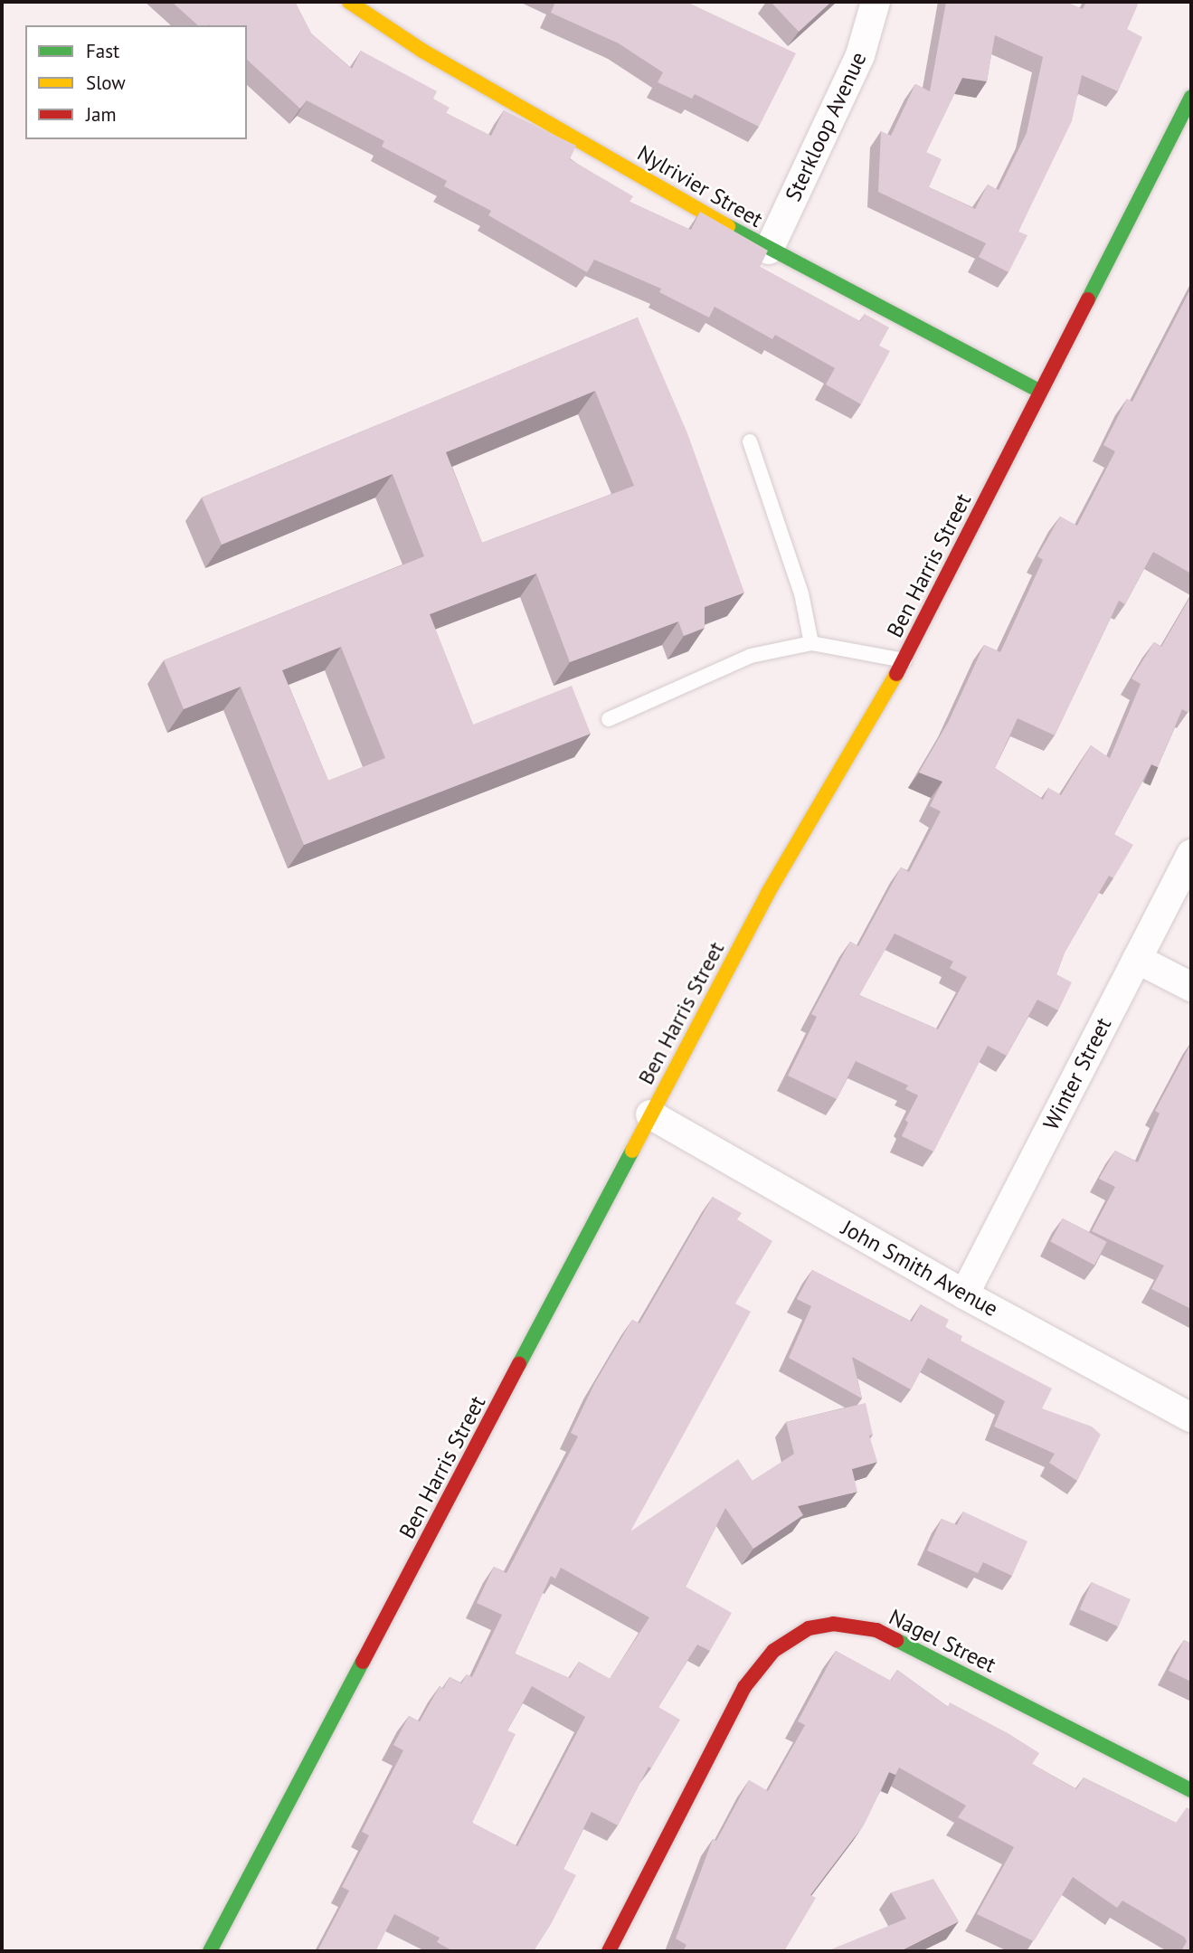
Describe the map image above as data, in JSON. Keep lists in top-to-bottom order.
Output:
{
  "streets": {
    "street": [
      "Sterkloop Avenue",
      "Nylrivier Street",
      "Ben Harris Street",
      "Winter Street",
      "John Smith Avenue",
      "Nagel Street"
    ]
  },
  "crossings": [
    ["Sterkloop Avenue", "Nylrivier Street"],
    ["Nylrivier Street", "Ben Harris Street"],
    ["Ben Harris Street", "John Smith Avenue"],
    ["Winter Street", "John Smith Avenue"]
  ],
  "legend": ["Fast", "Slow", "Jam"]
}
